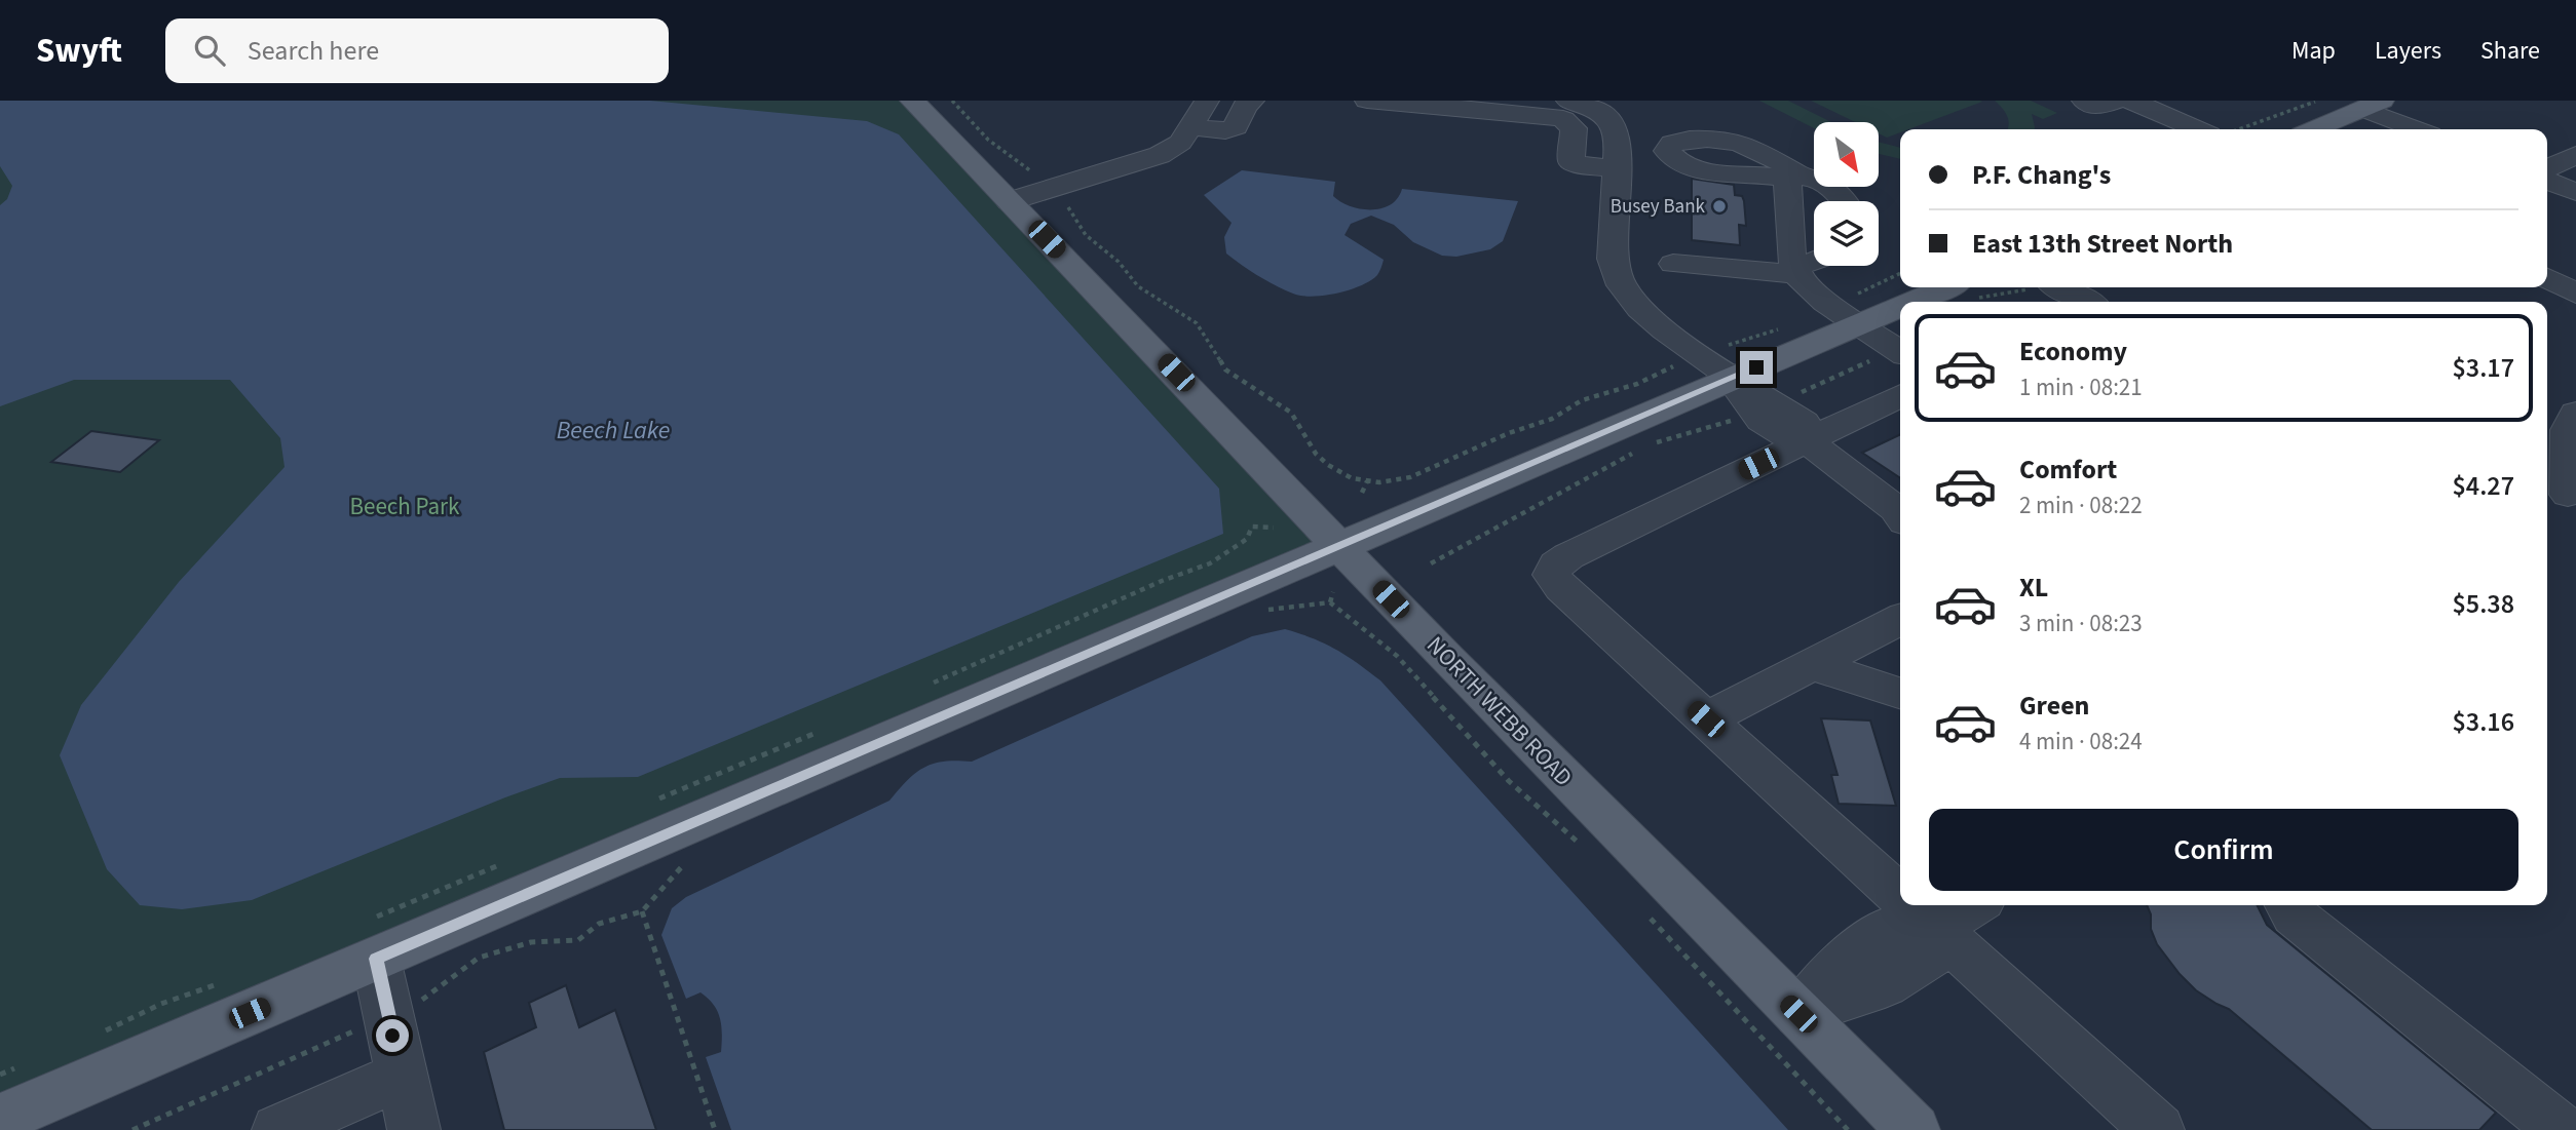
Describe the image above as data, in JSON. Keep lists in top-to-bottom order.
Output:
{
  "streets": {
    "main road": ["NORTH WEBB ROAD"]
  },
  "water": ["Beech Lake"],
  "parks": ["Beech Park"],
  "places": ["Busey Bank"],
  "north": "bottom right",
  "page": {
    "header": "Swyft",
    "search": "Search here",
    "nav": ["Map", "Layers", "Share"],
    "banner": ["P.F. Chang's", "East 13th Street North"],
    "list": [
      {
        "name": "Economy",
        "note": "1 min · 08:21",
        "value": "$3.17"
      },
      {
        "name": "Comfort",
        "note": "2 min · 08:22",
        "value": "$4.27"
      },
      {
        "name": "XL",
        "note": "3 min · 08:23",
        "value": "$5.38"
      },
      {
        "name": "Green",
        "note": "4 min · 08:24",
        "value": "$3.16"
      }
    ],
    "buttons": "Confirm"
  }
}
